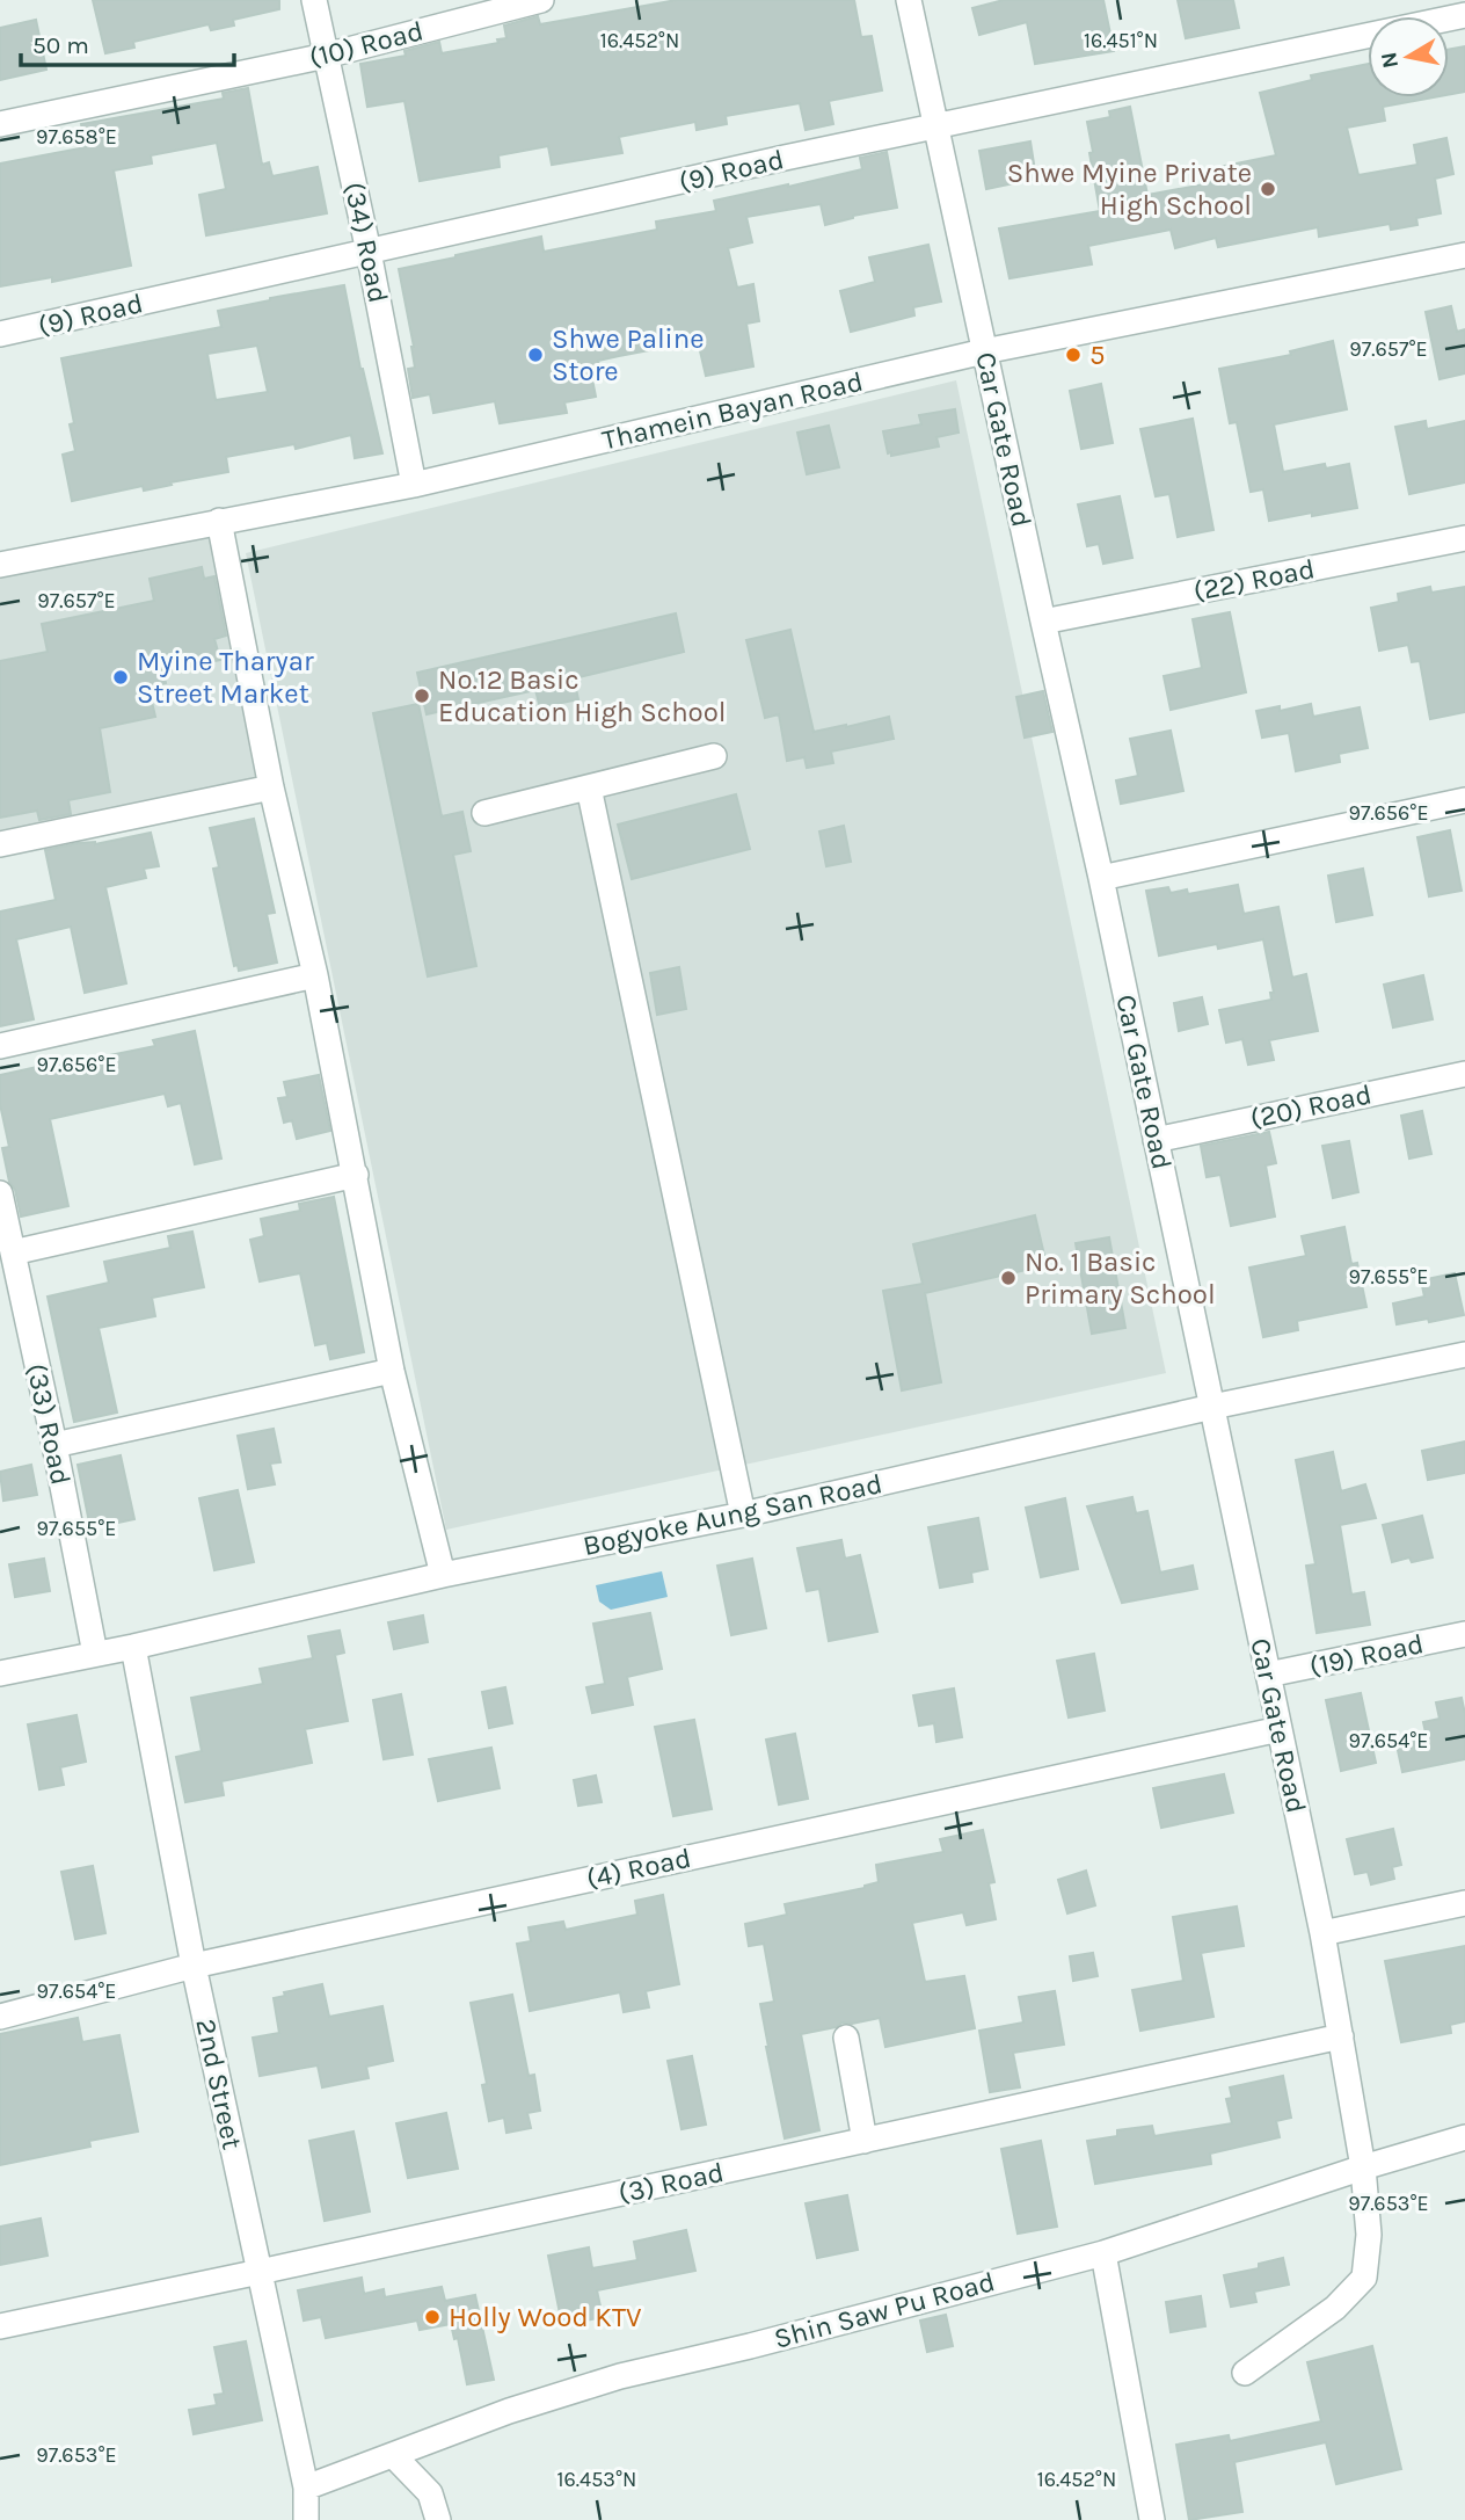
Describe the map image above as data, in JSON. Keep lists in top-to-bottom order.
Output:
{
  "streets": {
    "street": [
      "(10) Road",
      "(9) Road",
      "(34) Road",
      "Thamein Bayan Road",
      "Car Gate Road",
      "(22) Road",
      "(20) Road",
      "(33) Road",
      "Bogyoke Aung San Road",
      "(19) Road",
      "(4) Road",
      "2nd Street",
      "(3) Road",
      "Shin Saw Pu Road"
    ]
  },
  "crossings": [
    ["(10) Road", "(34) Road"],
    ["(9) Road", "(34) Road"],
    ["(9) Road", "Car Gate Road"],
    ["(34) Road", "Thamein Bayan Road"],
    ["Thamein Bayan Road", "Car Gate Road"],
    ["Car Gate Road", "(22) Road"],
    ["Car Gate Road", "(20) Road"],
    ["Car Gate Road", "Bogyoke Aung San Road"],
    ["Car Gate Road", "(19) Road"],
    ["Car Gate Road", "(4) Road"],
    ["Car Gate Road", "(3) Road"],
    ["Car Gate Road", "Shin Saw Pu Road"],
    ["(33) Road", "Bogyoke Aung San Road"],
    ["Bogyoke Aung San Road", "2nd Street"],
    ["(4) Road", "2nd Street"],
    ["2nd Street", "(3) Road"],
    ["2nd Street", "Shin Saw Pu Road"]
  ],
  "places": [
    "Shwe Myine Private High School",
    "Shwe Paline Store",
    "5",
    "Myine Tharyar Street Market",
    "No.12 Basic Education High School",
    "No. 1 Basic Primary School",
    "Holly Wood KTV"
  ],
  "scale_bar": "50 m",
  "north": "left",
  "coordinates": [
    "16.451°N",
    "16.452°N",
    "97.658°E",
    "97.657°E",
    "97.656°E",
    "97.655°E",
    "97.654°E",
    "97.653°E",
    "16.453°N"
  ]
}
